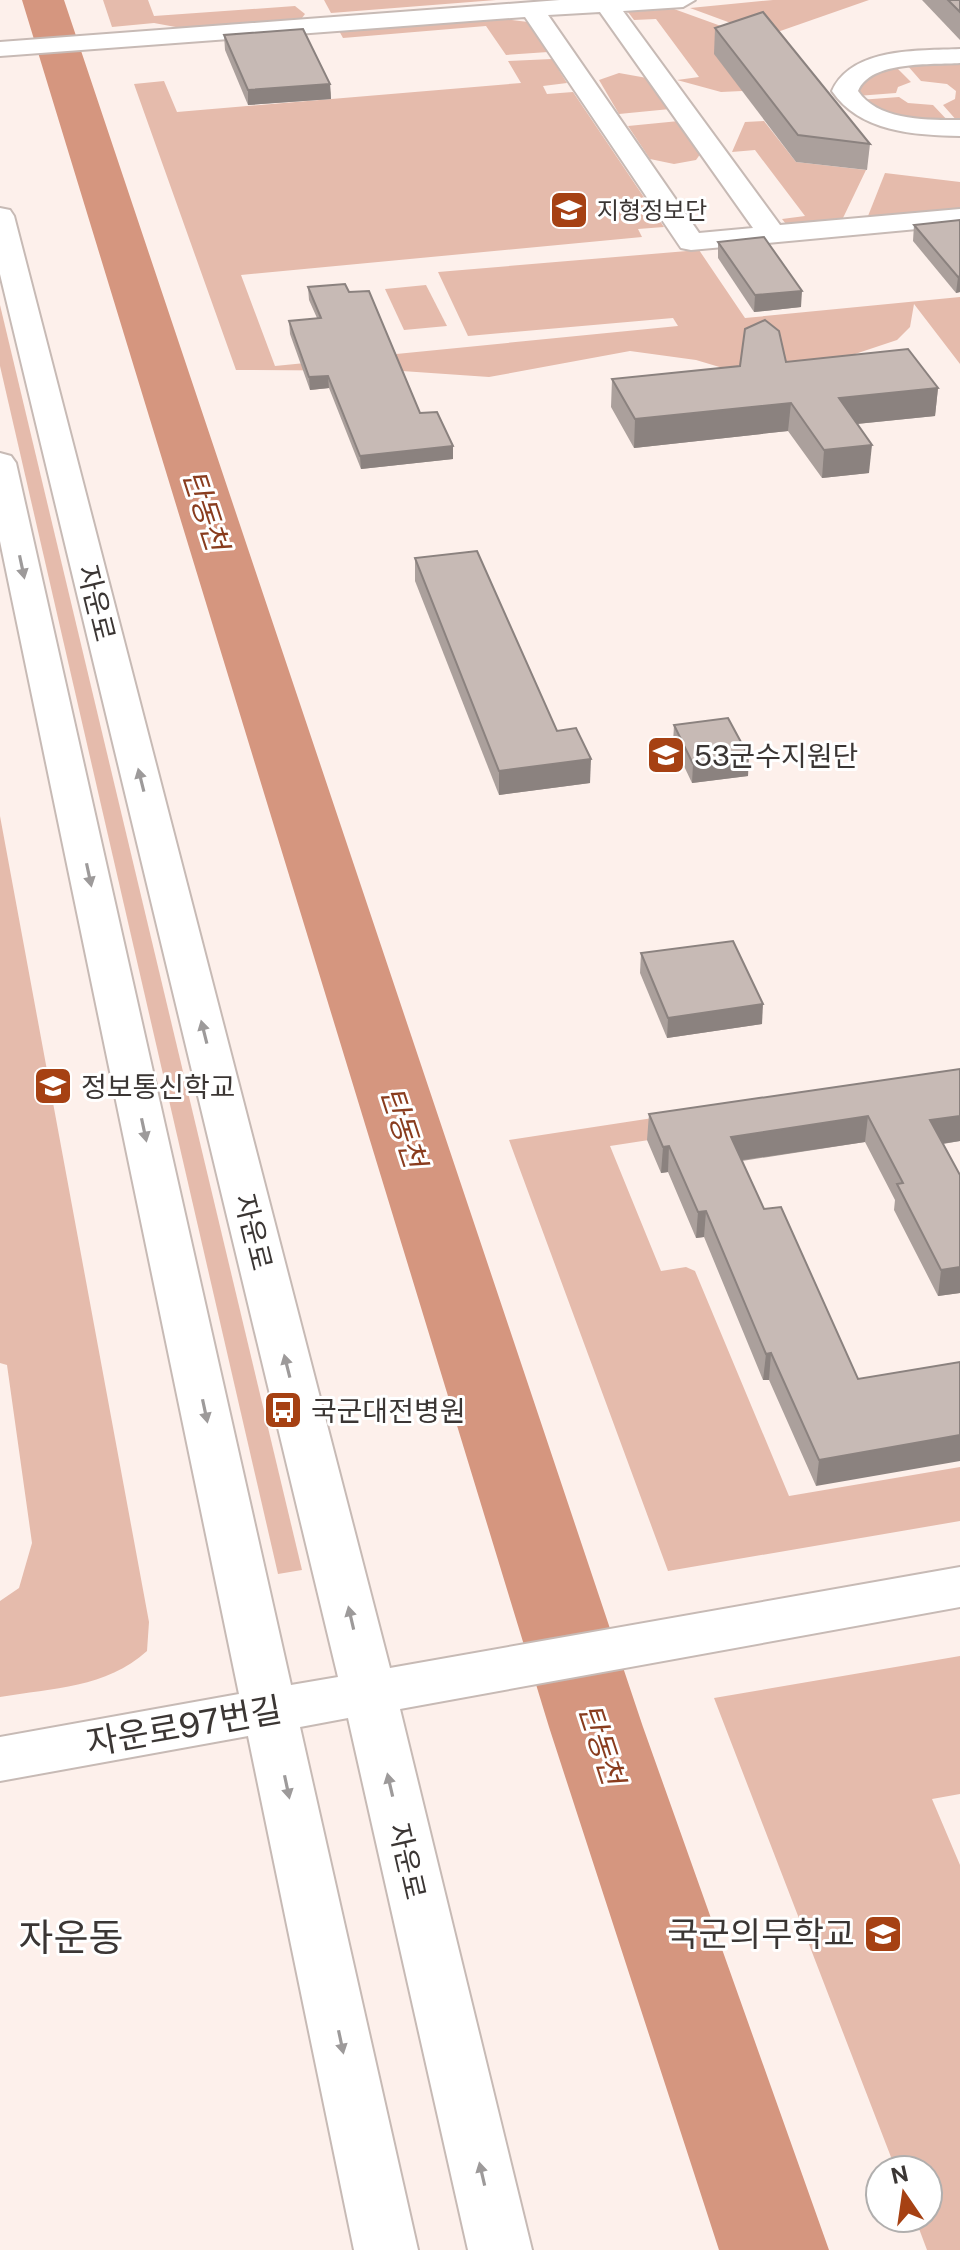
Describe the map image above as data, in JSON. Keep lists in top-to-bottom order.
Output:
{
  "streets": {
    "street": ["자운로", "자운로97번길"]
  },
  "crossings": [
    ["자운로", "자운로97번길"]
  ],
  "districts": ["자운동"],
  "water": ["탄동천"],
  "places": {
    "school or university": [
      "지형정보단",
      "53군수지원단",
      "정보통신학교",
      "국군의무학교"
    ],
    "bus stop": ["국군대전병원"]
  },
  "north": "top"
}
